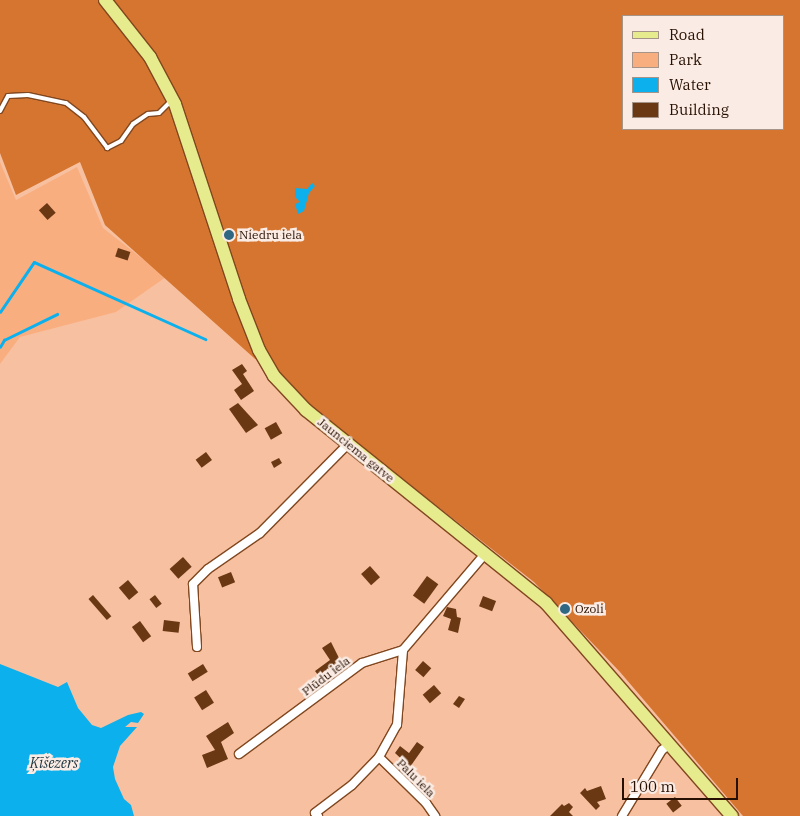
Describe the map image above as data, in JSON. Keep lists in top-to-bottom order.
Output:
{
  "streets": {
    "main road": ["Jaunciema gatve"],
    "street": ["Plūdu iela", "Palu iela"]
  },
  "water": ["Ķīšezers"],
  "places": ["Niedru iela", "Ozoli"],
  "legend": [
    "Road",
    "Park",
    "Water",
    "Building"
  ],
  "scale_bar": "100 m"
}
